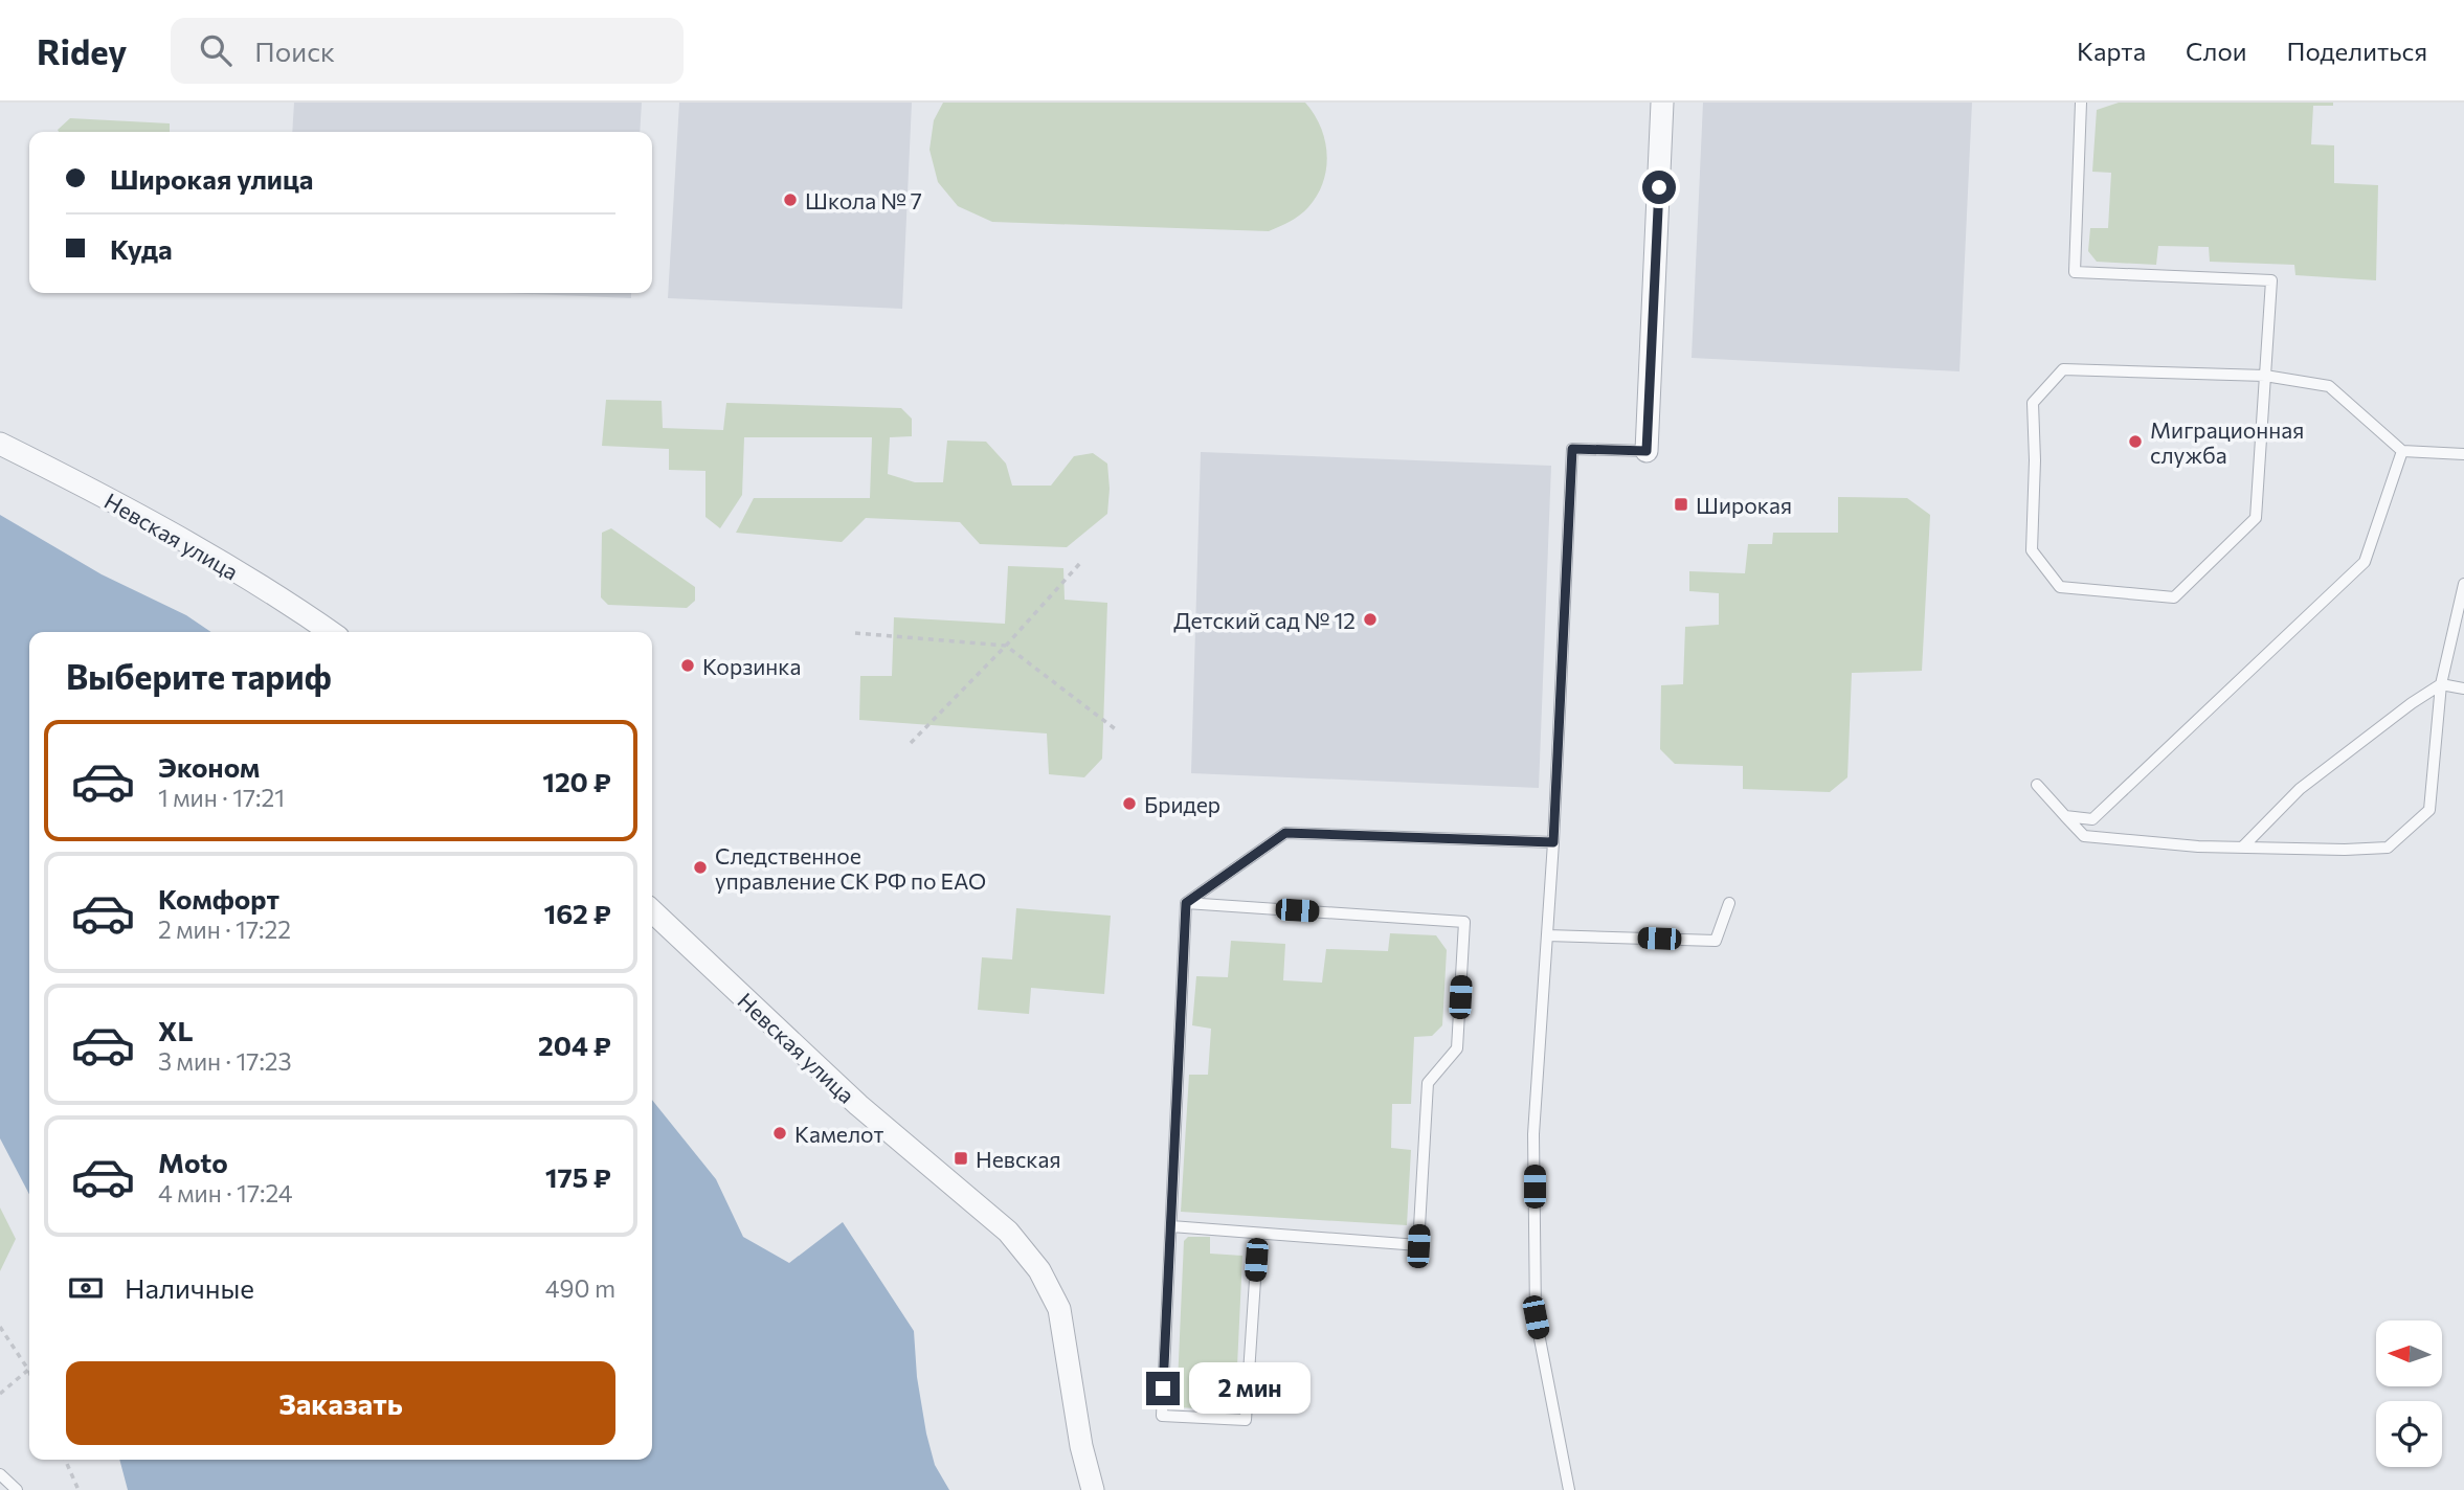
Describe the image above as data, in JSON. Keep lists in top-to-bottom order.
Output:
{
  "streets": {
    "street": ["Невская улица"]
  },
  "places": {
    "other": [
      "Школа № 7",
      "Миграционная служба",
      "Детский сад № 12",
      "Корзинка",
      "Бридер",
      "Следственное управление СК РФ по ЕАО",
      "Камелот"
    ],
    "transit": ["Широкая", "Невская"]
  },
  "north": "left",
  "page": {
    "header": "Ridey",
    "search": "Поиск",
    "nav": ["Карта", "Слои", "Поделиться"],
    "banner": ["Широкая улица", "Куда"],
    "heading": "Выберите тариф",
    "list": [
      {
        "name": "Эконом",
        "note": "1 мин · 17:21",
        "value": "120 ₽"
      },
      {
        "name": "Комфорт",
        "note": "2 мин · 17:22",
        "value": "162 ₽"
      },
      {
        "name": "XL",
        "note": "3 мин · 17:23",
        "value": "204 ₽"
      },
      {
        "name": "Moto",
        "note": "4 мин · 17:24",
        "value": "175 ₽"
      }
    ],
    "pay": ["Наличные", "490 m"],
    "buttons": "Заказать",
    "bubble": "2 мин"
  }
}
